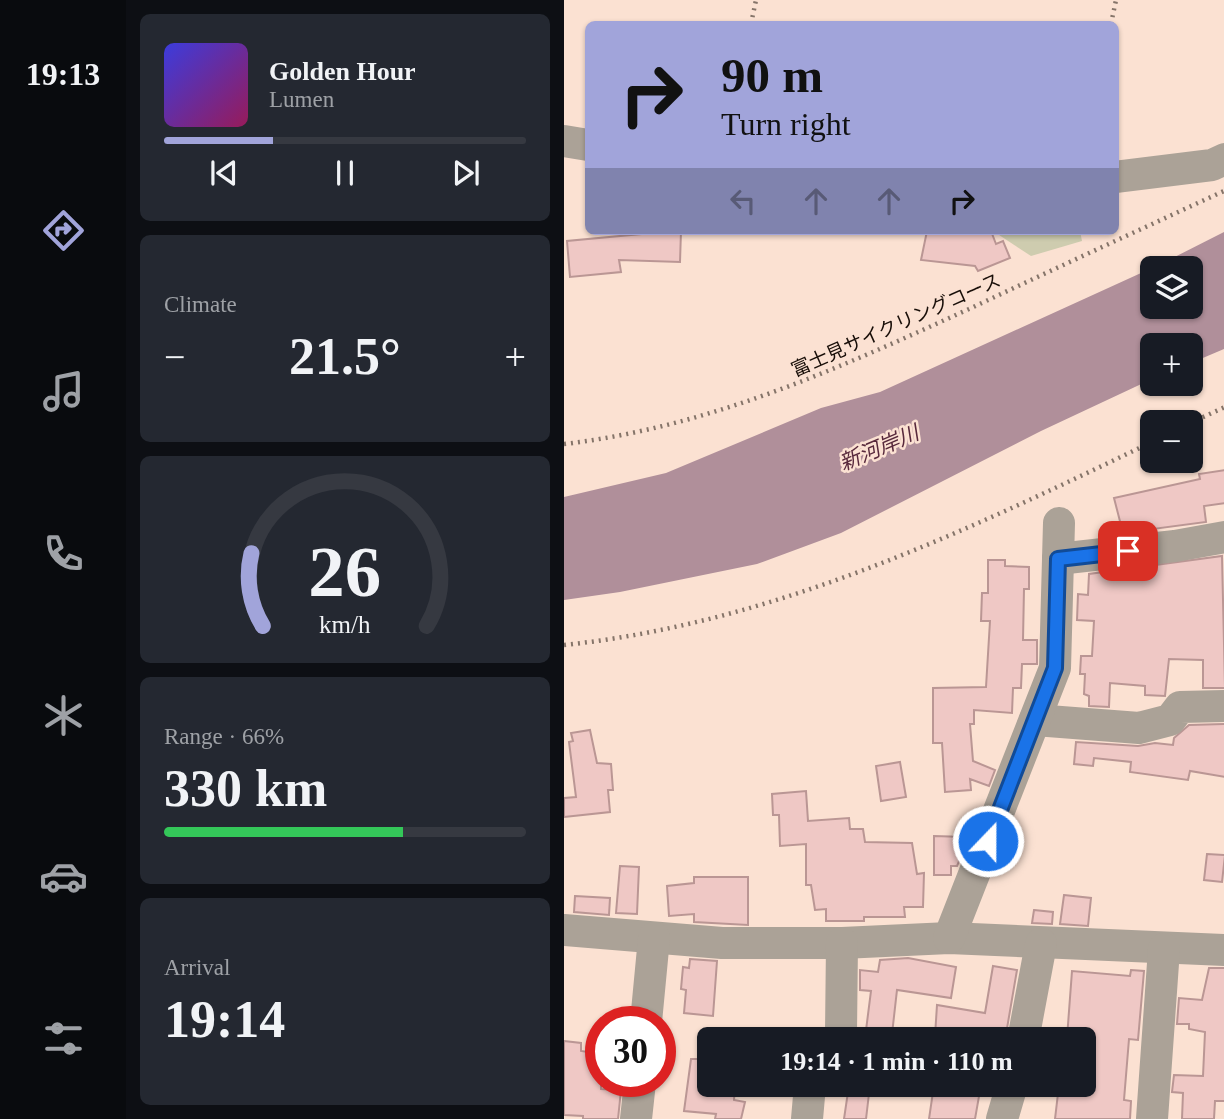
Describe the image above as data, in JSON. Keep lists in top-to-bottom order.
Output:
{
  "streets": {
    "path": ["富士見サイクリングコース"]
  },
  "water": ["新河岸川"],
  "page": {
    "tabs": "19:13",
    "turn": ["90 m", "Turn right"],
    "song": ["Golden Hour", "Lumen"],
    "tile": [
      "Climate",
      ["Range · 66%", "330 km"],
      ["Arrival", "19:14"]
    ],
    "map_buttons": ["+", "−"],
    "heat": ["−", "21.5°", "+"],
    "limit": "30",
    "trip": "19:14 · 1 min · 110 m",
    "gauge": ["26", "km/h"]
  }
}
